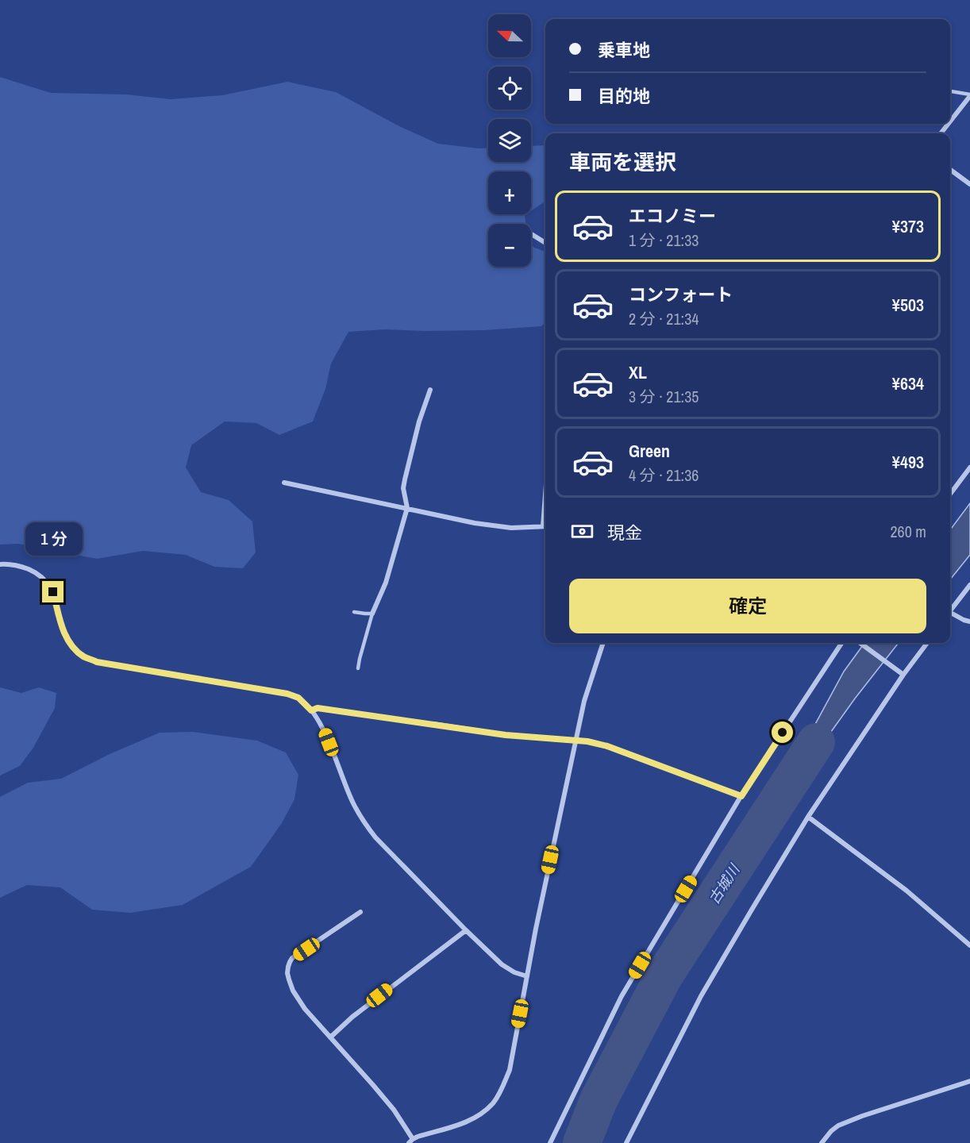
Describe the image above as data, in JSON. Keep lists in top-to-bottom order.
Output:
{
  "water": ["古城川"],
  "north": "left",
  "page": {
    "map_buttons": ["+", "−"],
    "banner": ["乗車地", "目的地"],
    "heading": "車両を選択",
    "list": [
      {
        "name": "エコノミー",
        "note": "1 分 · 21:33",
        "value": "¥373"
      },
      {
        "name": "コンフォート",
        "note": "2 分 · 21:34",
        "value": "¥503"
      },
      {
        "name": "XL",
        "note": "3 分 · 21:35",
        "value": "¥634"
      },
      {
        "name": "Green",
        "note": "4 分 · 21:36",
        "value": "¥493"
      }
    ],
    "pay": ["現金", "260 m"],
    "bubble": "1 分",
    "buttons": "確定"
  }
}
